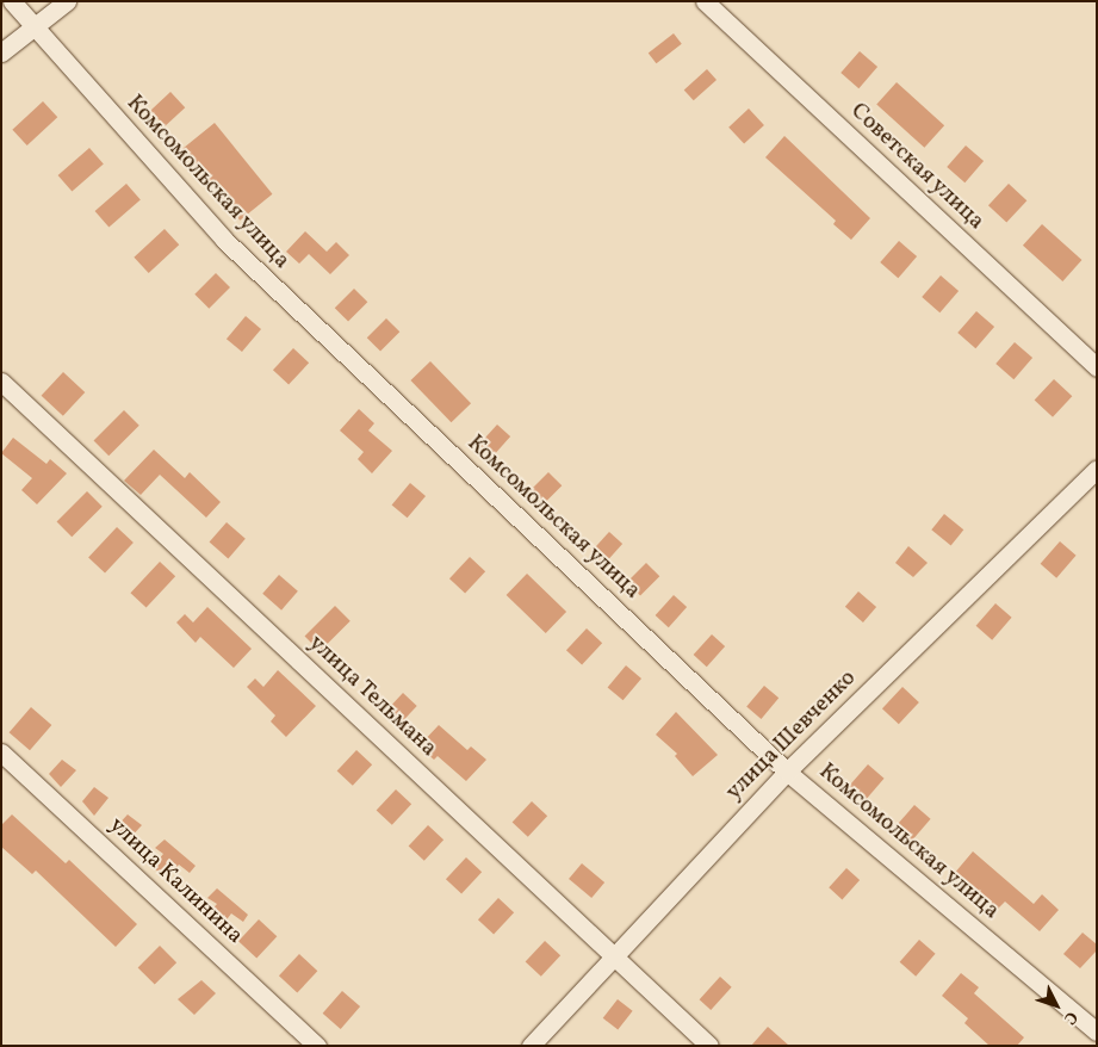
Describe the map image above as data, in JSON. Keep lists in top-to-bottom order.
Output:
{
  "streets": {
    "street": [
      "Советская улица",
      "Комсомольская улица",
      "улица Тельмана",
      "улица Шевченко",
      "улица Калинина"
    ]
  },
  "crossings": [
    ["Комсомольская улица", "улица Шевченко"],
    ["улица Тельмана", "улица Шевченко"]
  ],
  "north": "bottom right"
}
